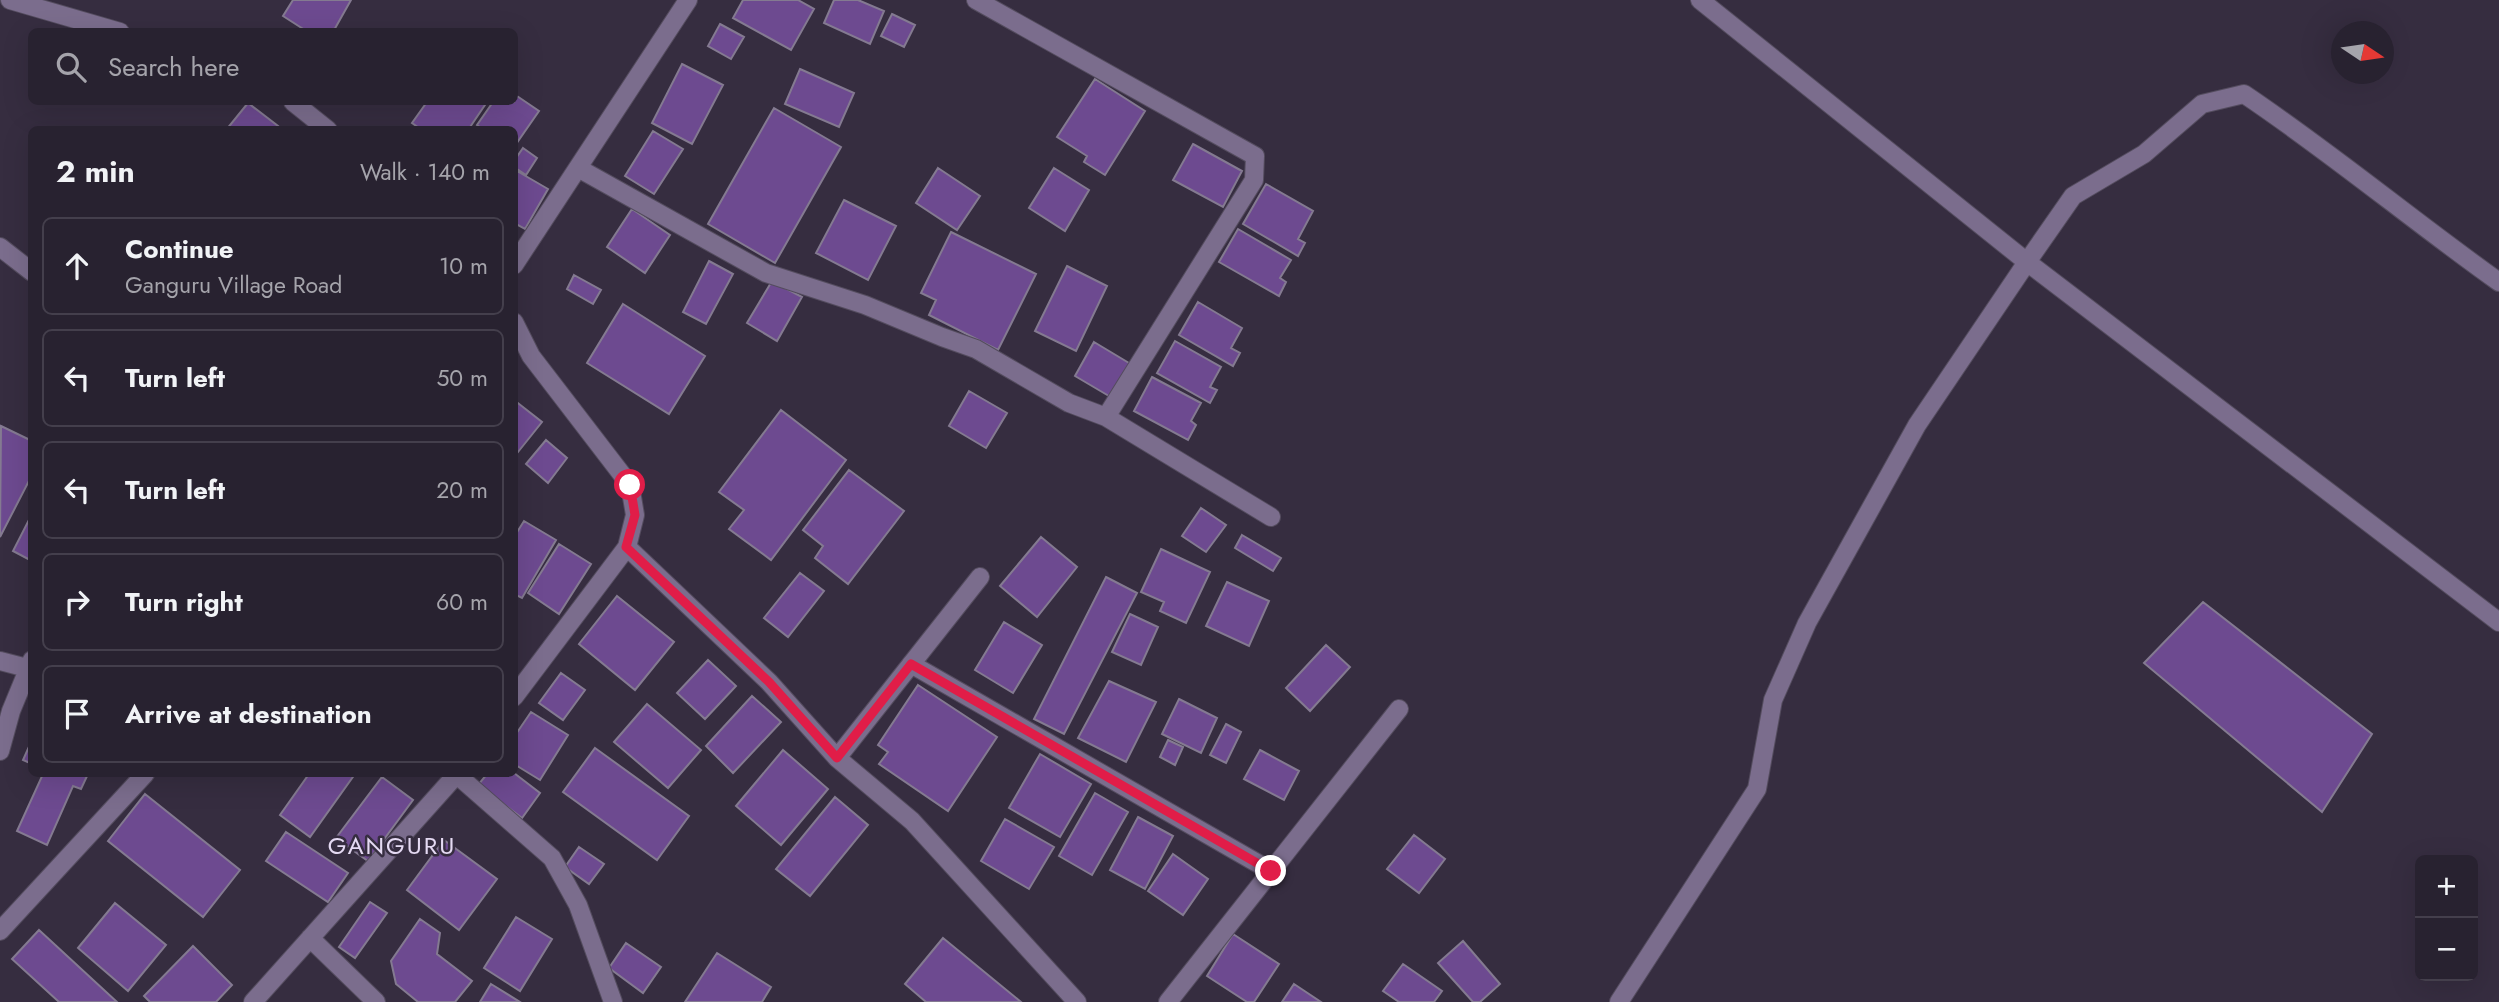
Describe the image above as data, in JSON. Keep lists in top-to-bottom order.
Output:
{
  "districts": ["GANGURU"],
  "north": "right",
  "page": {
    "search": "Search here",
    "heading": ["2 min", "Walk · 140 m"],
    "list": [
      ["Continue", "Ganguru Village Road", "10 m"],
      ["Turn left", "50 m"],
      ["Turn left", "20 m"],
      ["Turn right", "60 m"],
      "Arrive at destination"
    ],
    "map_buttons": ["+", "−"]
  }
}
